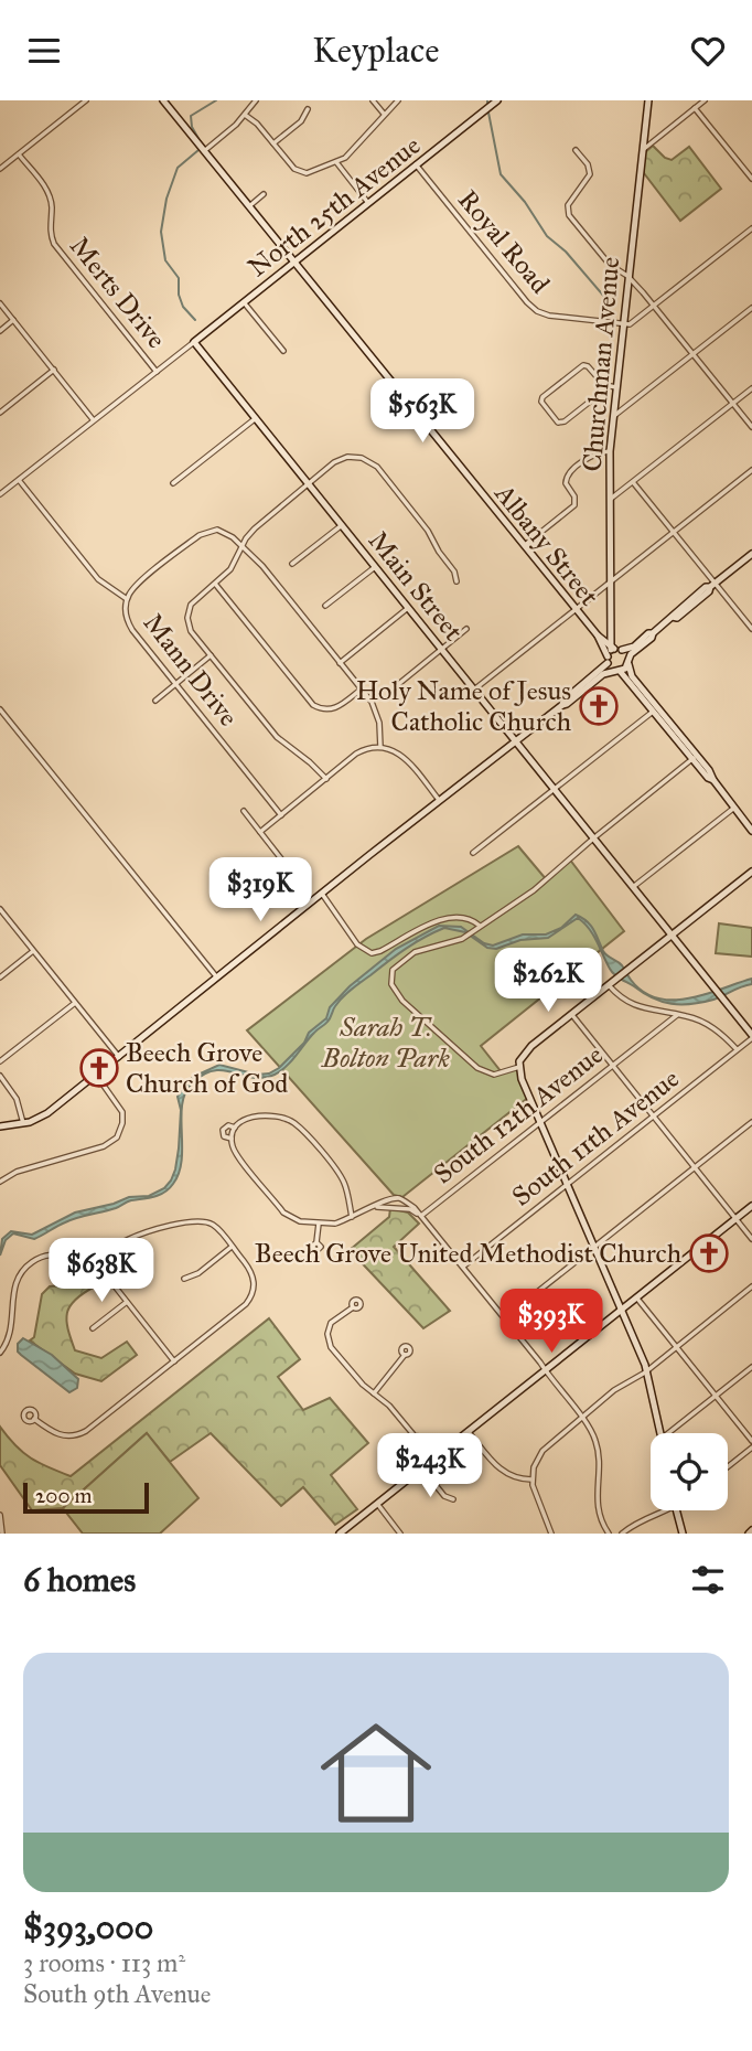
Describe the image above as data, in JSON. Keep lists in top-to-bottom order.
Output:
{
  "streets": {
    "main road": [
      "North 25th Avenue",
      "Churchman Avenue",
      "Albany Street",
      "Main Street"
    ],
    "street": [
      "Royal Road",
      "Merts Drive",
      "Mann Drive",
      "South 12th Avenue",
      "South 11th Avenue"
    ]
  },
  "crossings": [
    ["North 25th Avenue", "Royal Road"],
    ["North 25th Avenue", "Albany Street"],
    ["North 25th Avenue", "Main Street"],
    ["Royal Road", "Churchman Avenue"],
    ["Churchman Avenue", "Albany Street"],
    ["Main Street", "South 11th Avenue"]
  ],
  "parks": ["Sarah T. Bolton Park"],
  "places": {
    "church": ["Holy Name of Jesus Catholic Church", "Beech Grove Church of God", "Beech Grove United Methodist Church"]
  },
  "scale_bar": "200 m",
  "page": {
    "header": "Keyplace",
    "price": [
      "$563K",
      "$319K",
      "$262K",
      "$638K",
      "$393K",
      "$243K"
    ],
    "scale": "200 m",
    "heading": "6 homes",
    "list": [
      {
        "name": "$393,000",
        "note": "3 rooms · 113 m² · South 9th Avenue"
      }
    ]
  }
}
